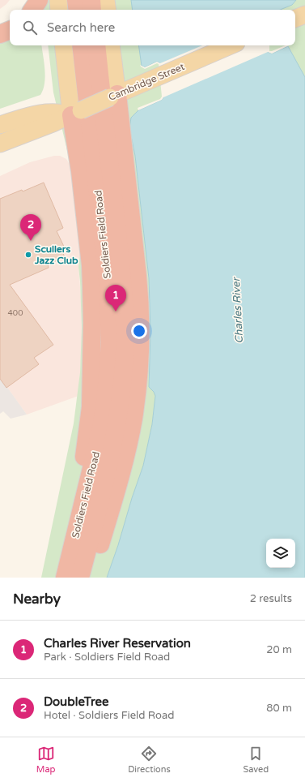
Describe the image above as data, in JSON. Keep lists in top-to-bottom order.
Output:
{
  "streets": {
    "highway": ["Soldiers Field Road"],
    "main road": ["Cambridge Street"]
  },
  "water": ["Charles River"],
  "places": ["Scullers Jazz Club"],
  "house_numbers": ["400"],
  "page": {
    "search": "Search here",
    "pins": ["2", "1"],
    "heading": ["Nearby", "2 results"],
    "list": [
      {
        "mark": "1",
        "name": "Charles River Reservation",
        "note": "Park · Soldiers Field Road",
        "value": "20 m"
      },
      {
        "mark": "2",
        "name": "DoubleTree",
        "note": "Hotel · Soldiers Field Road",
        "value": "80 m"
      }
    ],
    "nav": ["Map", "Directions", "Saved"]
  }
}
